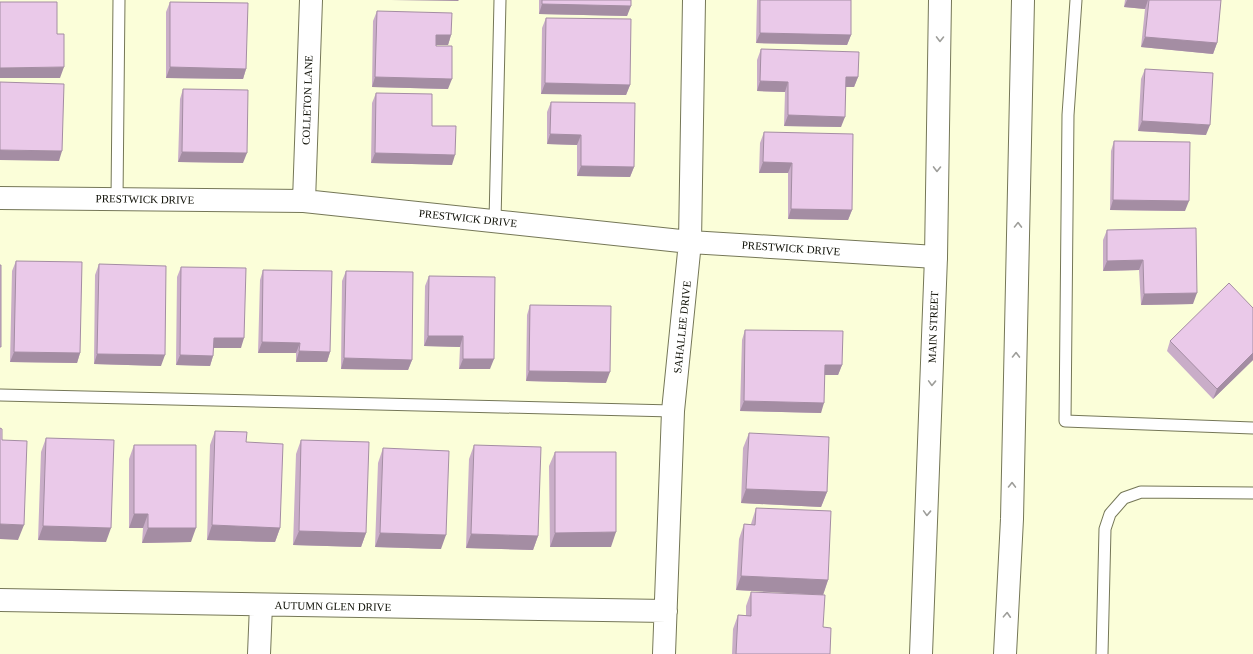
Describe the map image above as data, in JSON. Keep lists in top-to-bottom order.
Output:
{
  "streets": {
    "street": [
      "COLLETON LANE",
      "PRESTWICK DRIVE",
      "SAHALLEE DRIVE",
      "MAIN STREET",
      "AUTUMN GLEN DRIVE"
    ]
  },
  "crossings": [
    ["COLLETON LANE", "PRESTWICK DRIVE"],
    ["PRESTWICK DRIVE", "SAHALLEE DRIVE"],
    ["PRESTWICK DRIVE", "MAIN STREET"],
    ["SAHALLEE DRIVE", "AUTUMN GLEN DRIVE"]
  ]
}
